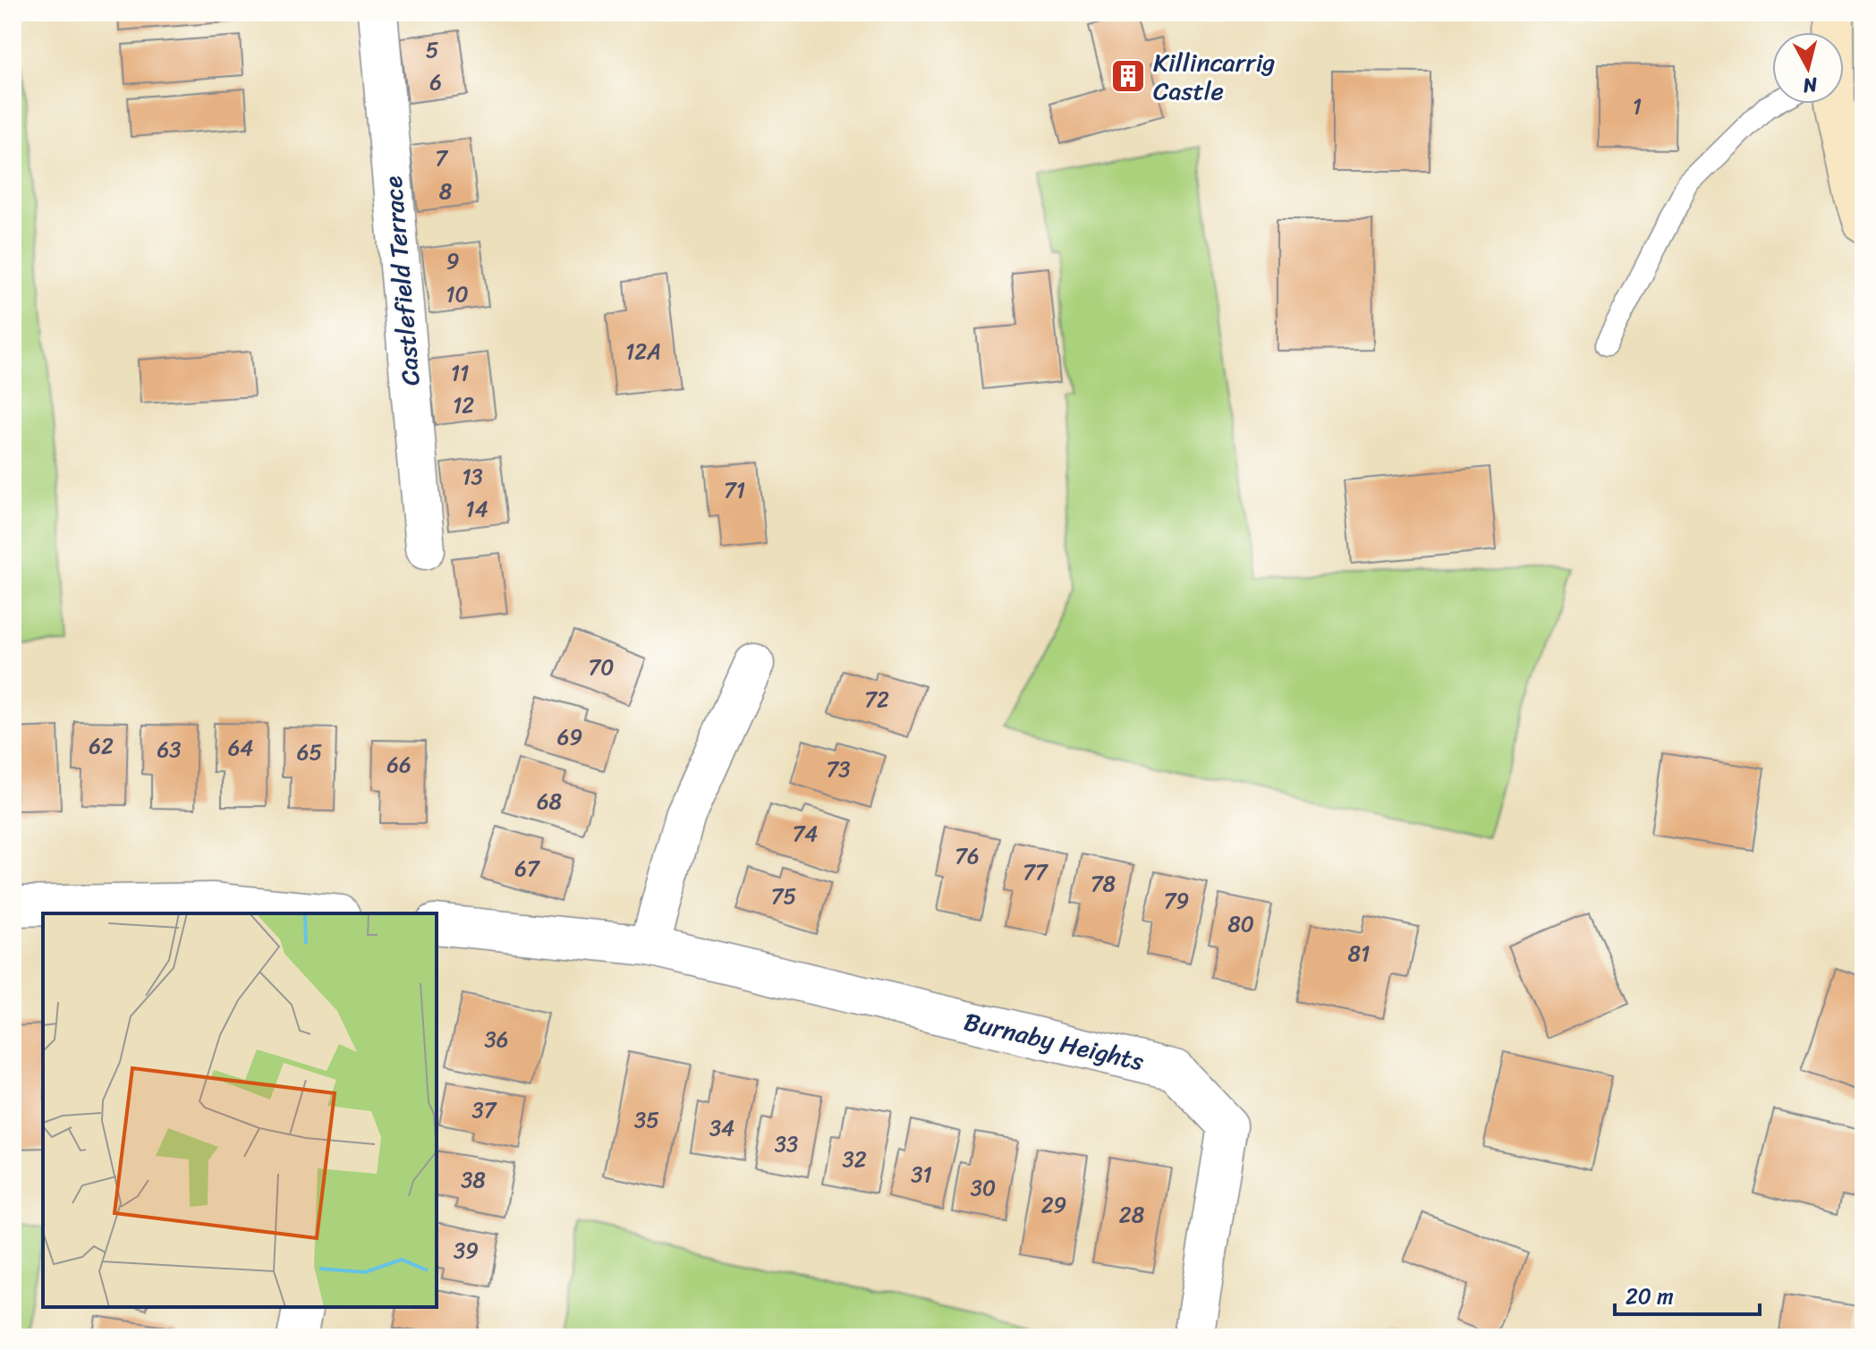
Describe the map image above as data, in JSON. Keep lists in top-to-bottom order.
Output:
{
  "streets": {
    "street": ["Castlefield Terrace", "Burnaby Heights"]
  },
  "places": {
    "building": ["Killincarrig Castle"]
  },
  "house_numbers": [
    "5",
    "6",
    "1",
    "7",
    "8",
    "9",
    "10",
    "12A",
    "11",
    "12",
    "13",
    "71",
    "14",
    "70",
    "72",
    "69",
    "62",
    "64",
    "63",
    "65",
    "66",
    "73",
    "68",
    "74",
    "76",
    "67",
    "77",
    "78",
    "75",
    "79",
    "80",
    "81",
    "36",
    "37",
    "35",
    "34",
    "33",
    "32",
    "31",
    "38",
    "30",
    "29",
    "28",
    "39"
  ],
  "scale_bar": "20 m",
  "north": "bottom"
}
